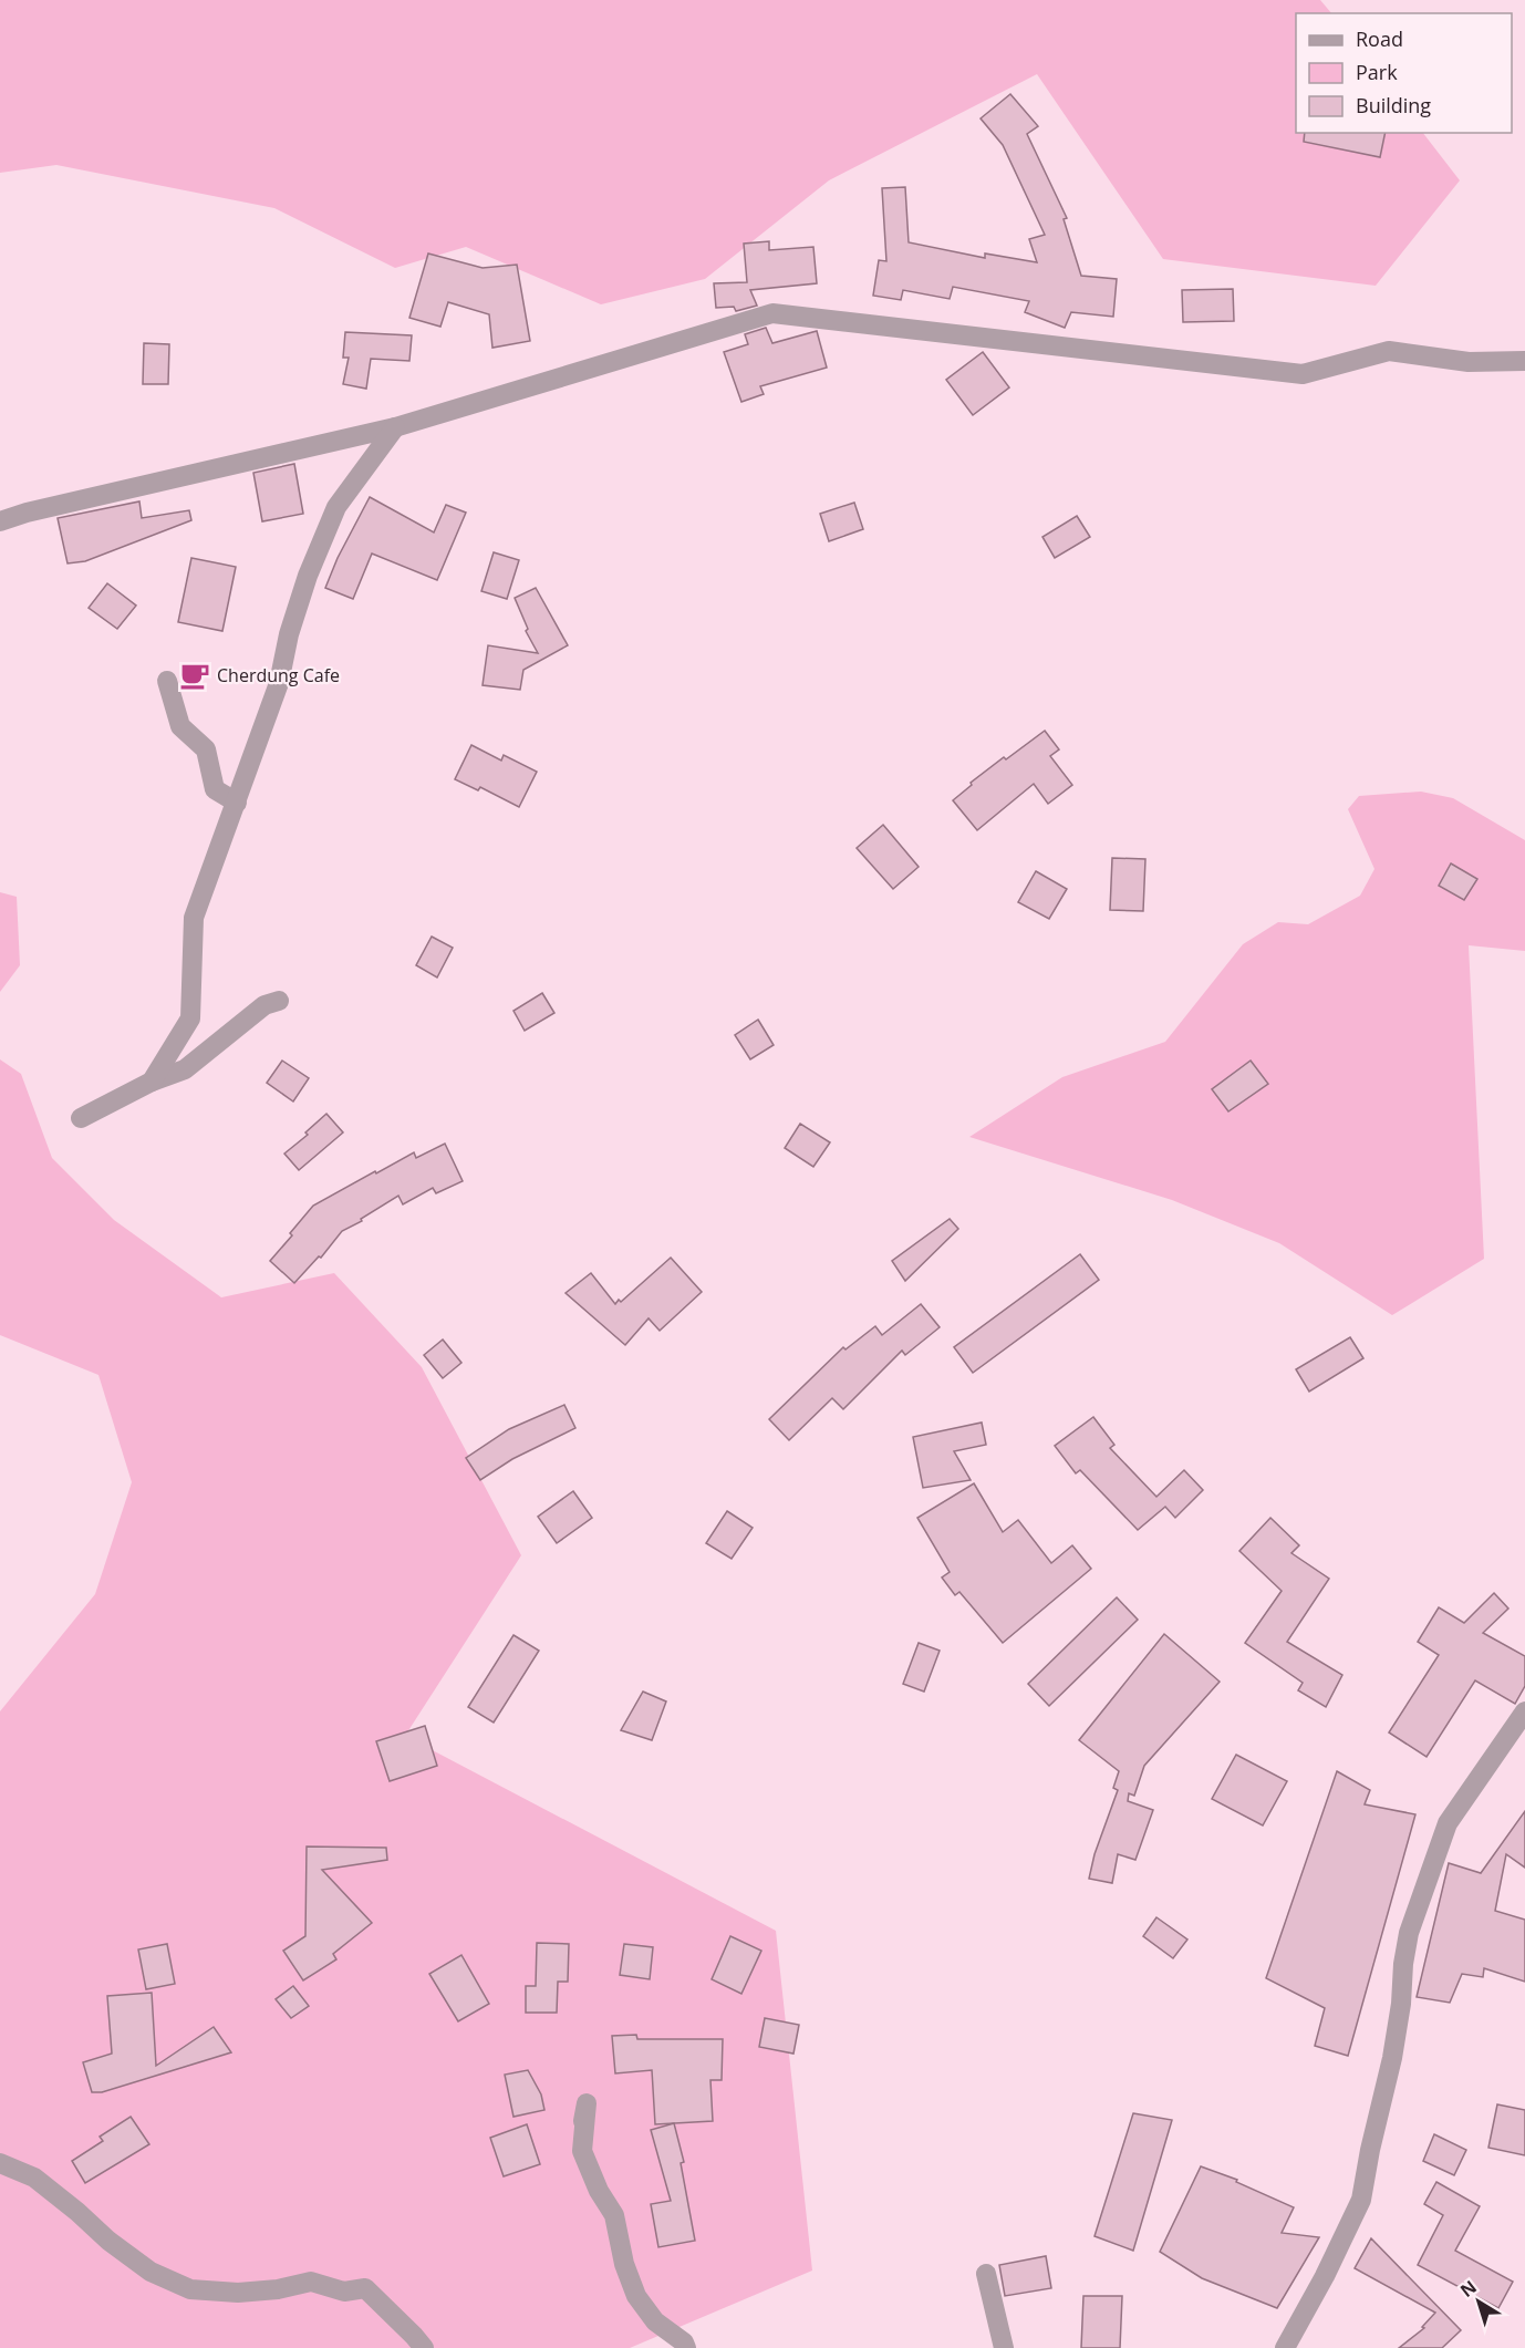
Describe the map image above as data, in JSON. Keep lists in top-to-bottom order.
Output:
{
  "places": {
    "cafe": ["Cherdung Cafe"]
  },
  "legend": ["Road", "Park", "Building"],
  "north": "top left"
}
